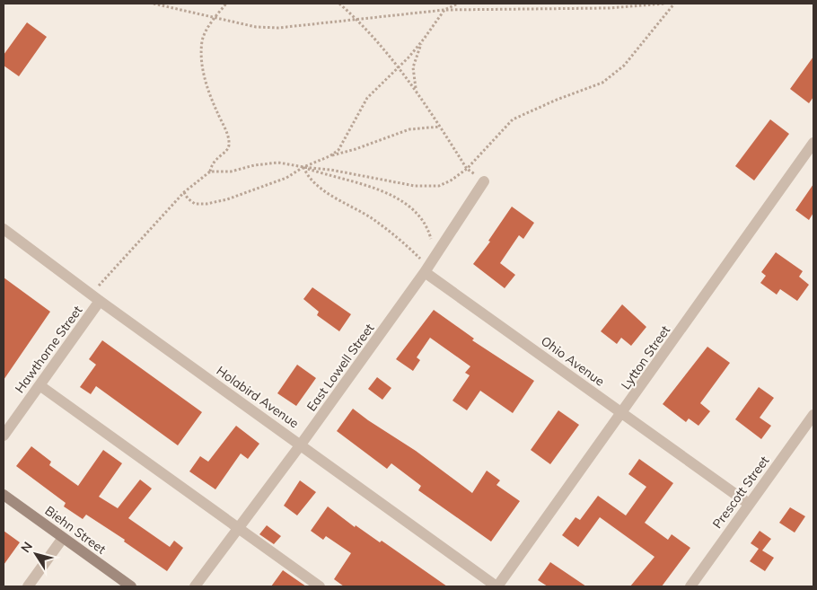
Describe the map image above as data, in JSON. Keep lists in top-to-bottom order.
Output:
{
  "streets": {
    "street": [
      "Hawthorne Street",
      "Lytton Street",
      "Ohio Avenue",
      "East Lowell Street",
      "Holabird Avenue",
      "Prescott Street",
      "Biehn Street"
    ]
  },
  "crossings": [
    ["Hawthorne Street", "Holabird Avenue"],
    ["Lytton Street", "Ohio Avenue"],
    ["Lytton Street", "Holabird Avenue"],
    ["Ohio Avenue", "East Lowell Street"],
    ["Ohio Avenue", "Prescott Street"],
    ["East Lowell Street", "Holabird Avenue"]
  ],
  "north": "top left"
}
